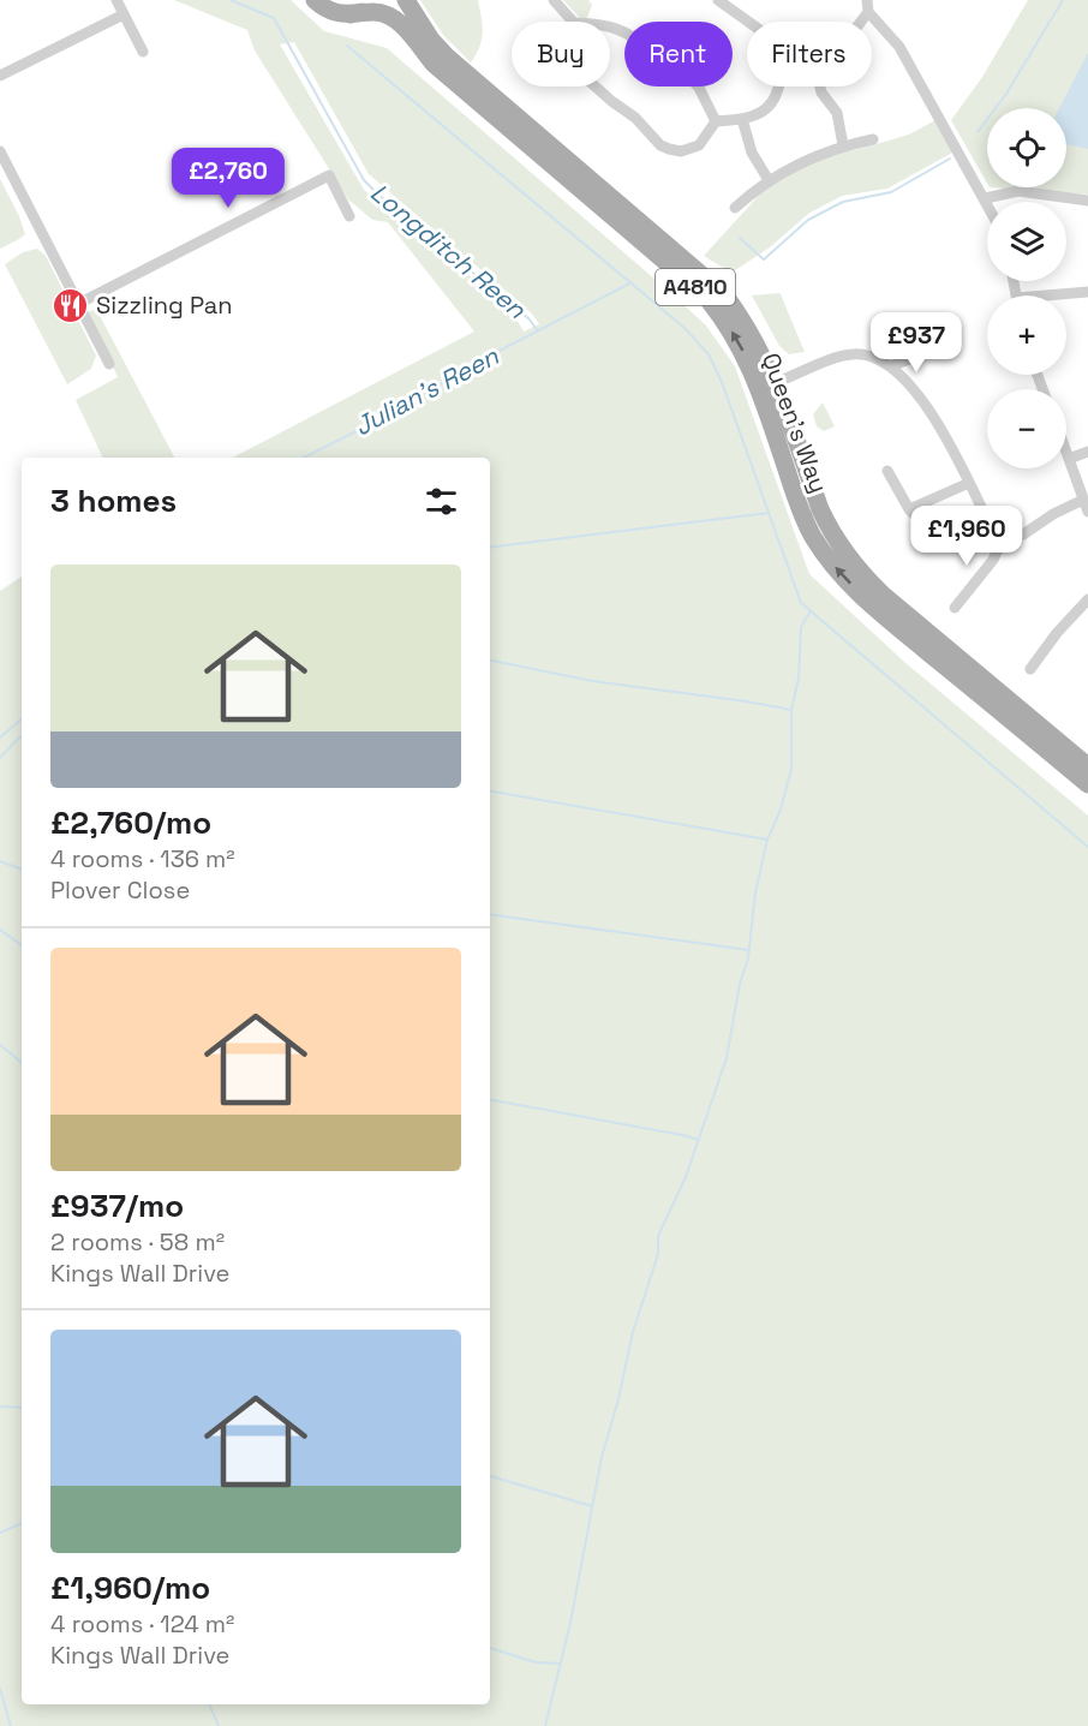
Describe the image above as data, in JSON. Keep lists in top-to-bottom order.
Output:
{
  "streets": {
    "main road": ["A4810", "Queen's Way"]
  },
  "water": ["Longditch Reen", "Julian's Reen"],
  "places": {
    "restaurant": ["Sizzling Pan"]
  },
  "page": {
    "chip": ["Buy", "Rent", "Filters"],
    "map_buttons": ["+", "−"],
    "price": ["£2,760", "£937", "£1,960"],
    "heading": "3 homes",
    "list": [
      {
        "name": "£2,760/mo",
        "note": "4 rooms · 136 m² · Plover Close"
      },
      {
        "name": "£937/mo",
        "note": "2 rooms · 58 m² · Kings Wall Drive"
      },
      {
        "name": "£1,960/mo",
        "note": "4 rooms · 124 m² · Kings Wall Drive"
      }
    ]
  }
}
